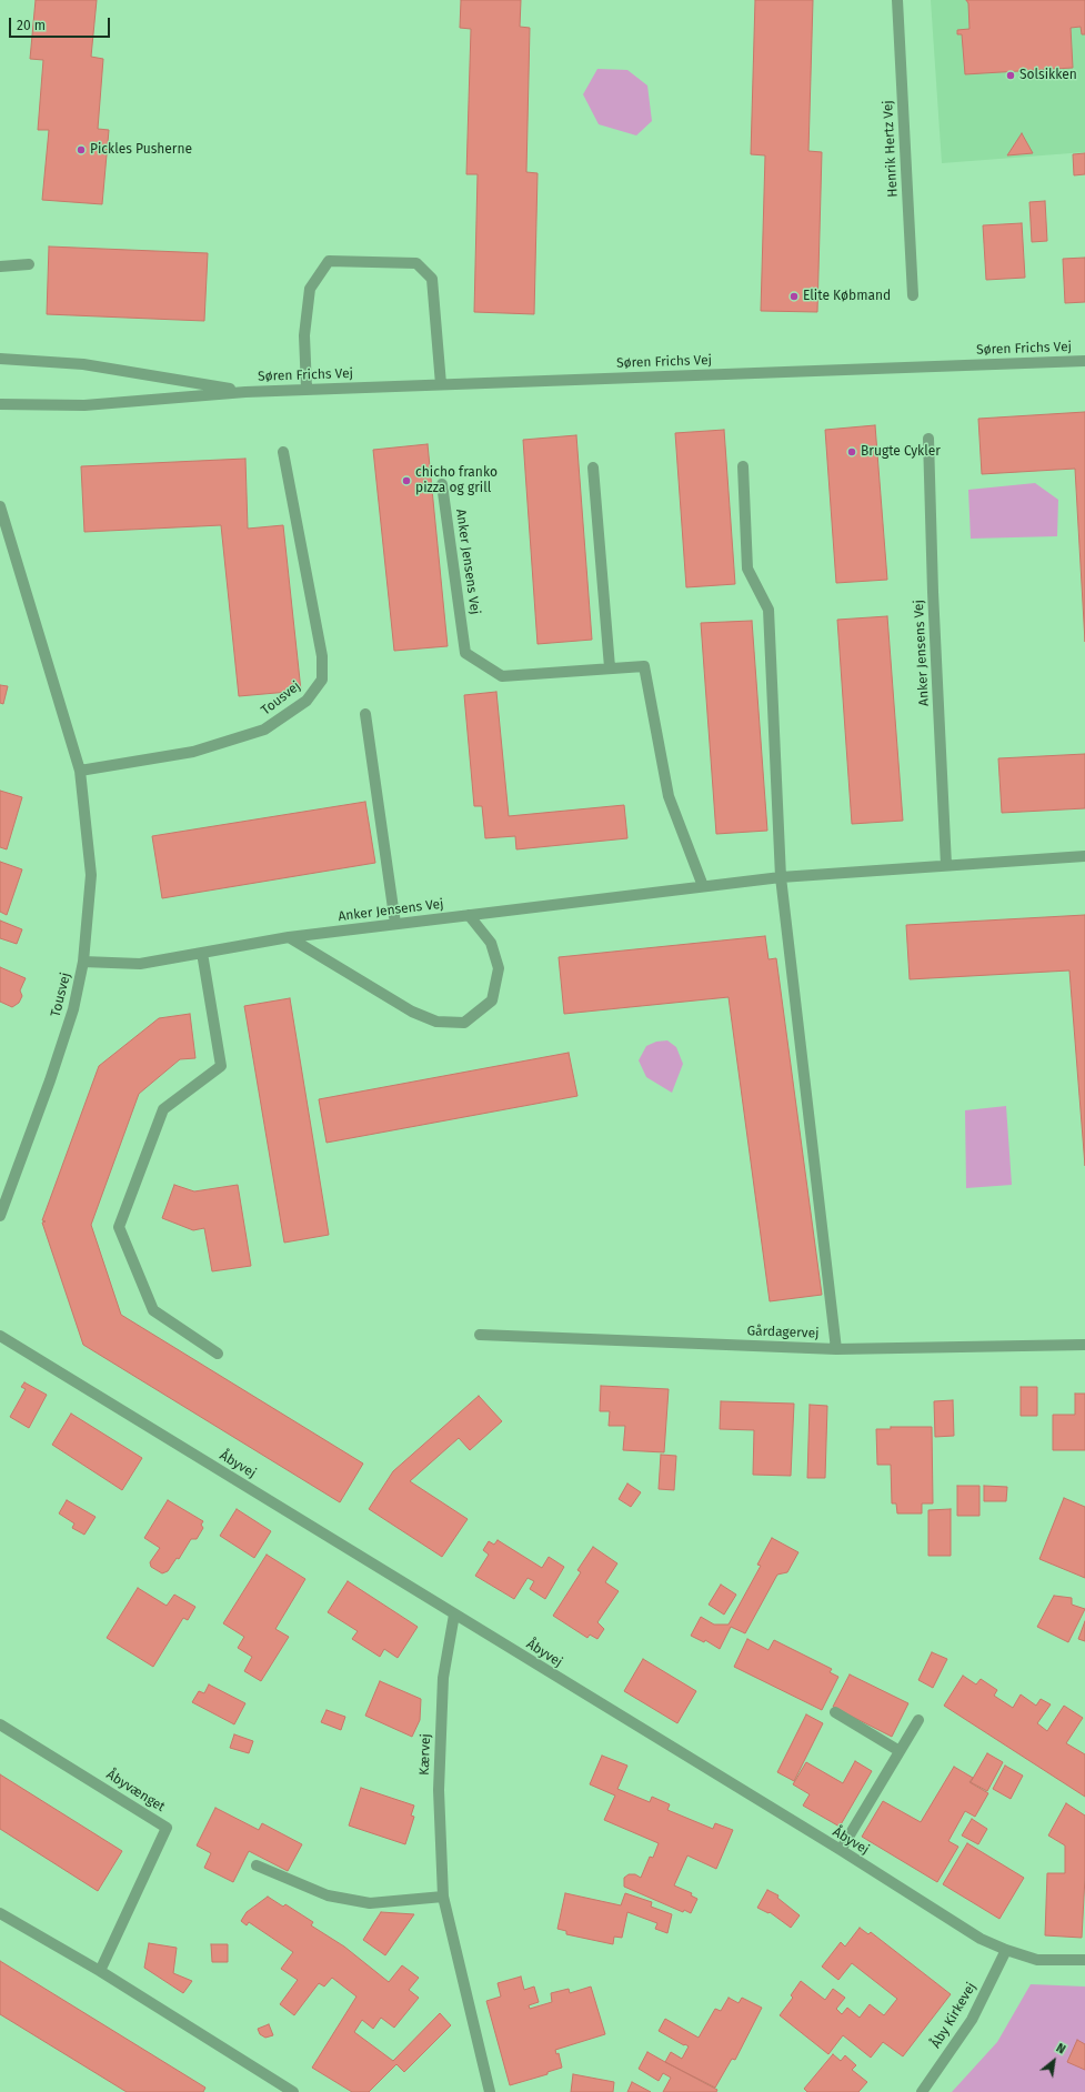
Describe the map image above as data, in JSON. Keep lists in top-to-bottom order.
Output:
{
  "streets": {
    "street": [
      "Henrik Hertz Vej",
      "Søren Frichs Vej",
      "Anker Jensens Vej",
      "Tousvej",
      "Gårdagervej",
      "Åbyvej",
      "Kærvej",
      "Åbyvænget",
      "Åby Kirkevej"
    ]
  },
  "crossings": [
    ["Anker Jensens Vej", "Tousvej"],
    ["Åbyvej", "Kærvej"],
    ["Åbyvej", "Åby Kirkevej"]
  ],
  "places": [
    "Solsikken",
    "Pickles Pusherne",
    "Elite Købmand",
    "Brugte Cykler",
    "chicho franko pizza og grill"
  ],
  "scale_bar": "20 m",
  "north": "top right"
}
